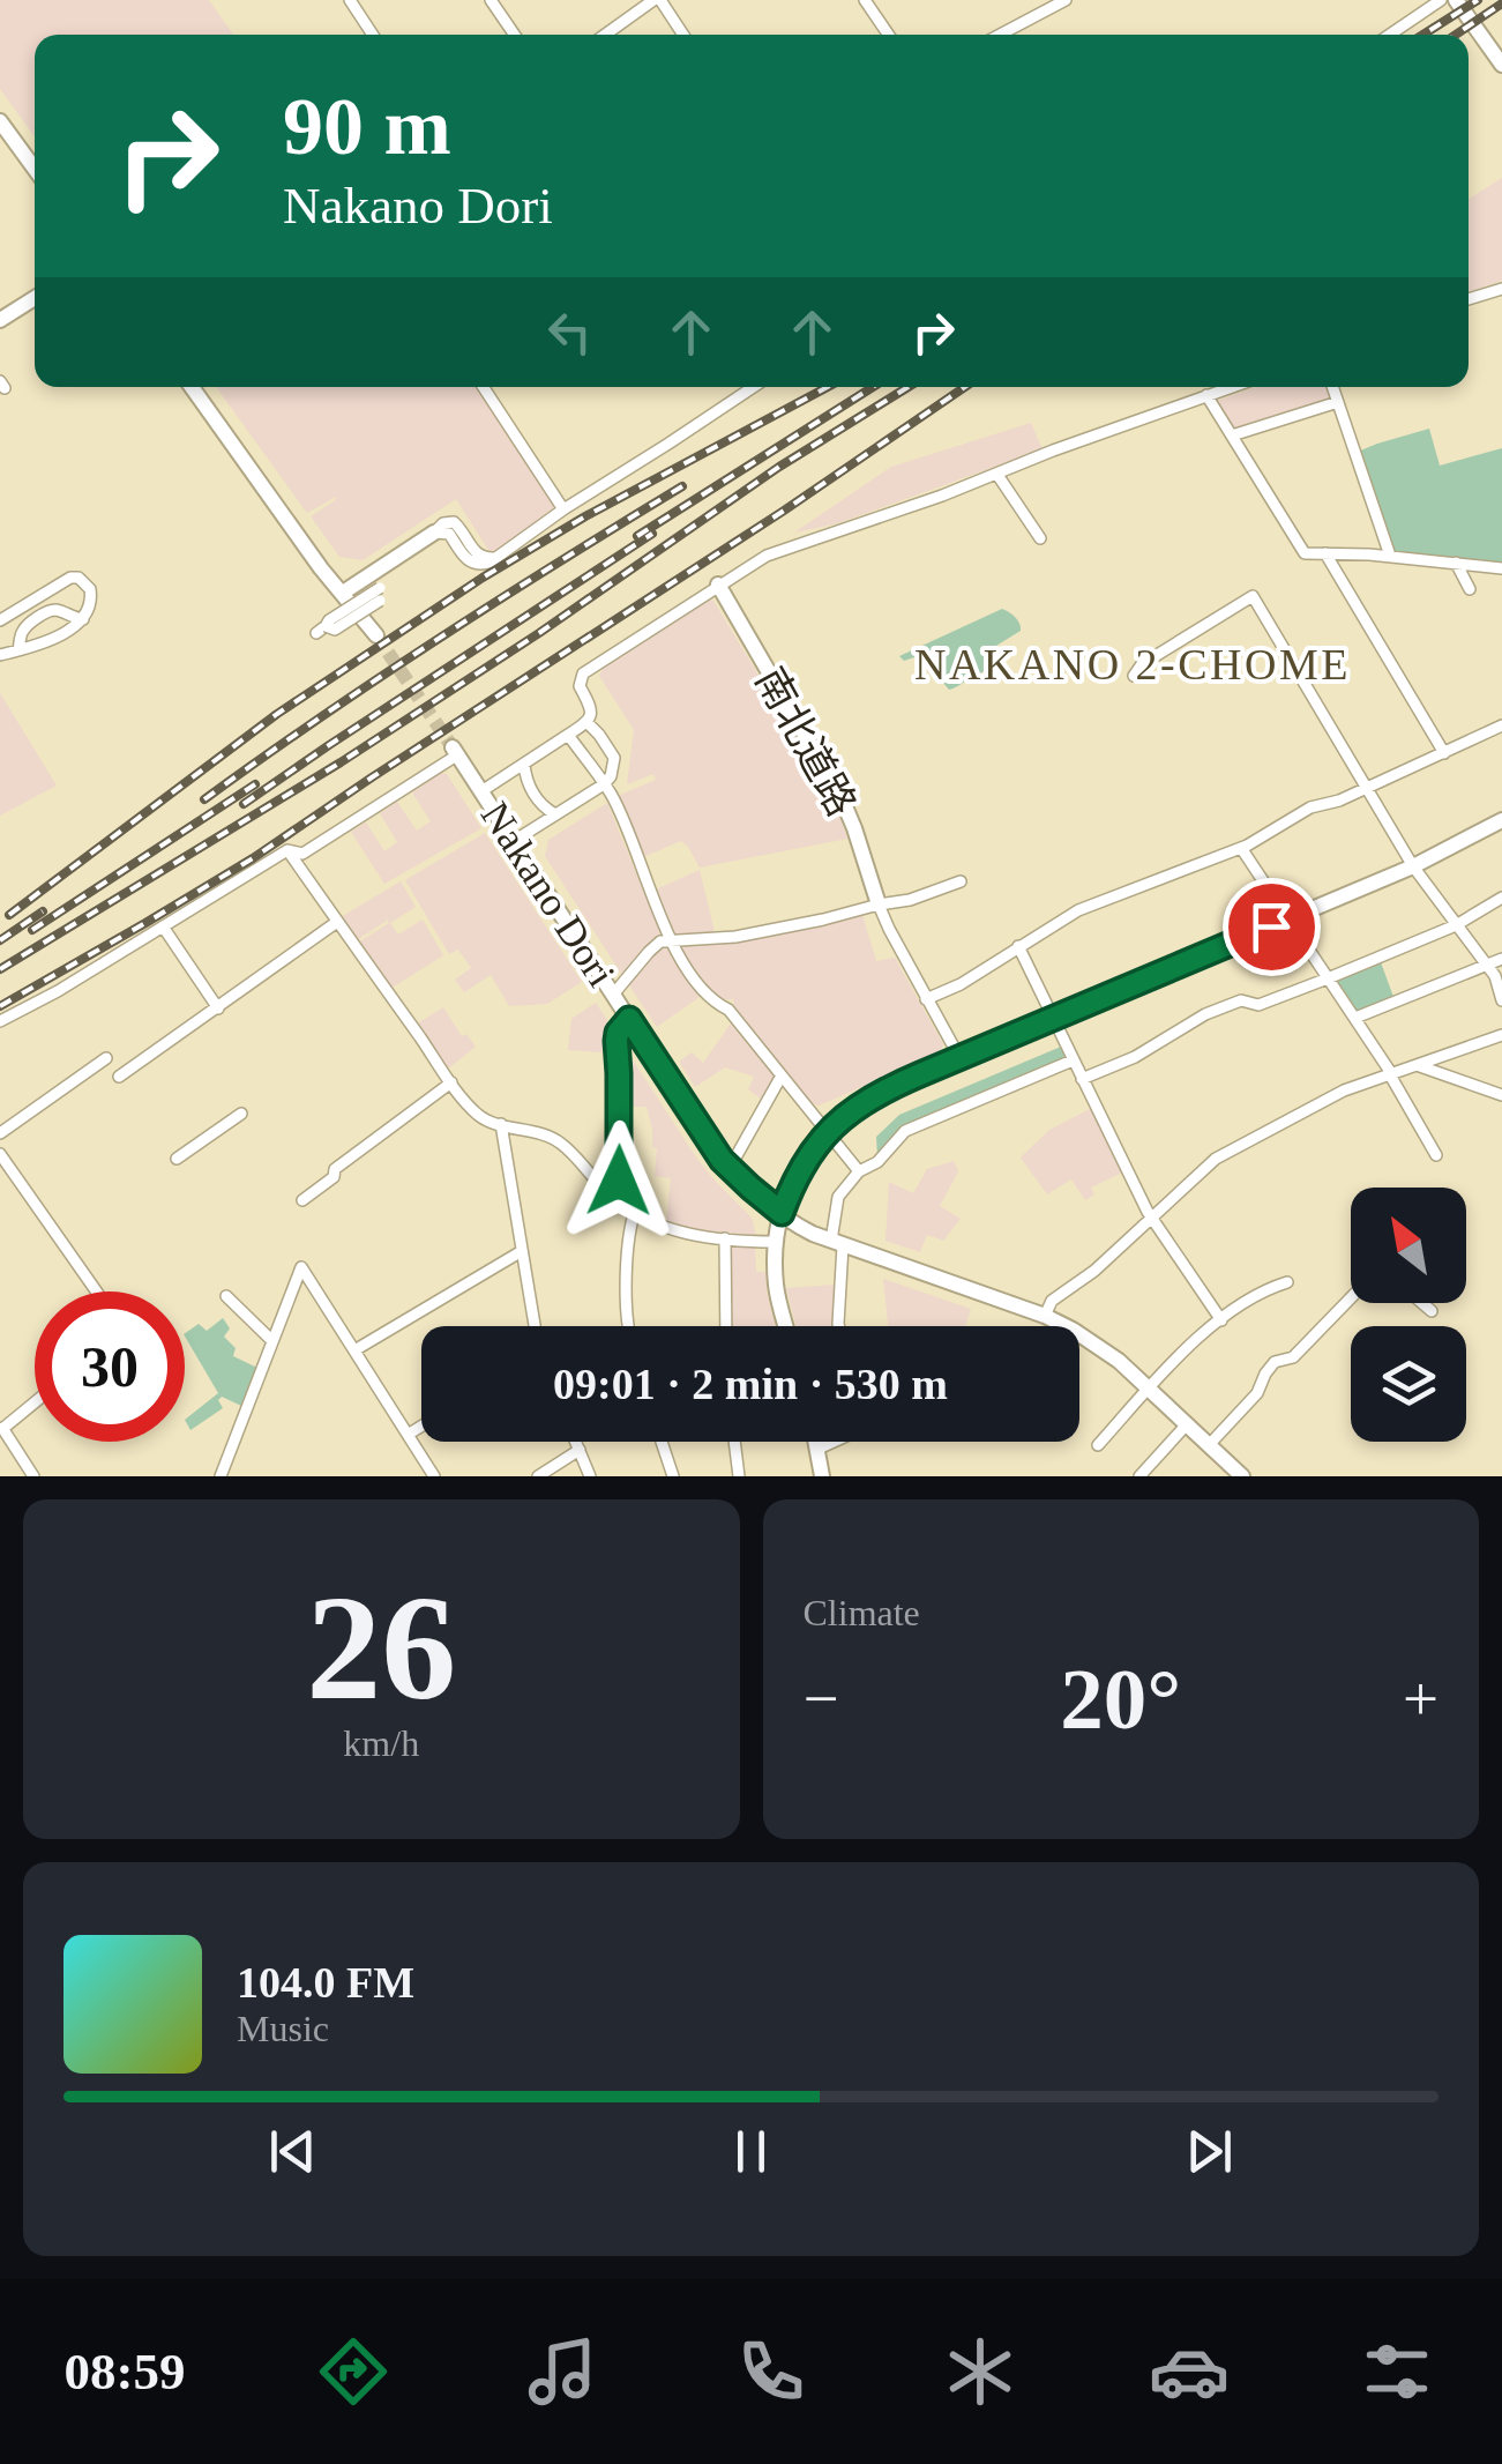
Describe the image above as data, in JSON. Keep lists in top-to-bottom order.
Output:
{
  "streets": {
    "main road": ["南北道路", "Nakano Dori"]
  },
  "districts": ["NAKANO 2-CHOME"],
  "north": "top left",
  "page": {
    "turn": ["90 m", "Nakano Dori"],
    "limit": "30",
    "trip": "09:01 · 2 min · 530 m",
    "tile": [
      ["26", "km/h"],
      "Climate"
    ],
    "heat": ["−", "20°", "+"],
    "song": ["104.0 FM", "Music"],
    "tabs": "08:59"
  }
}
